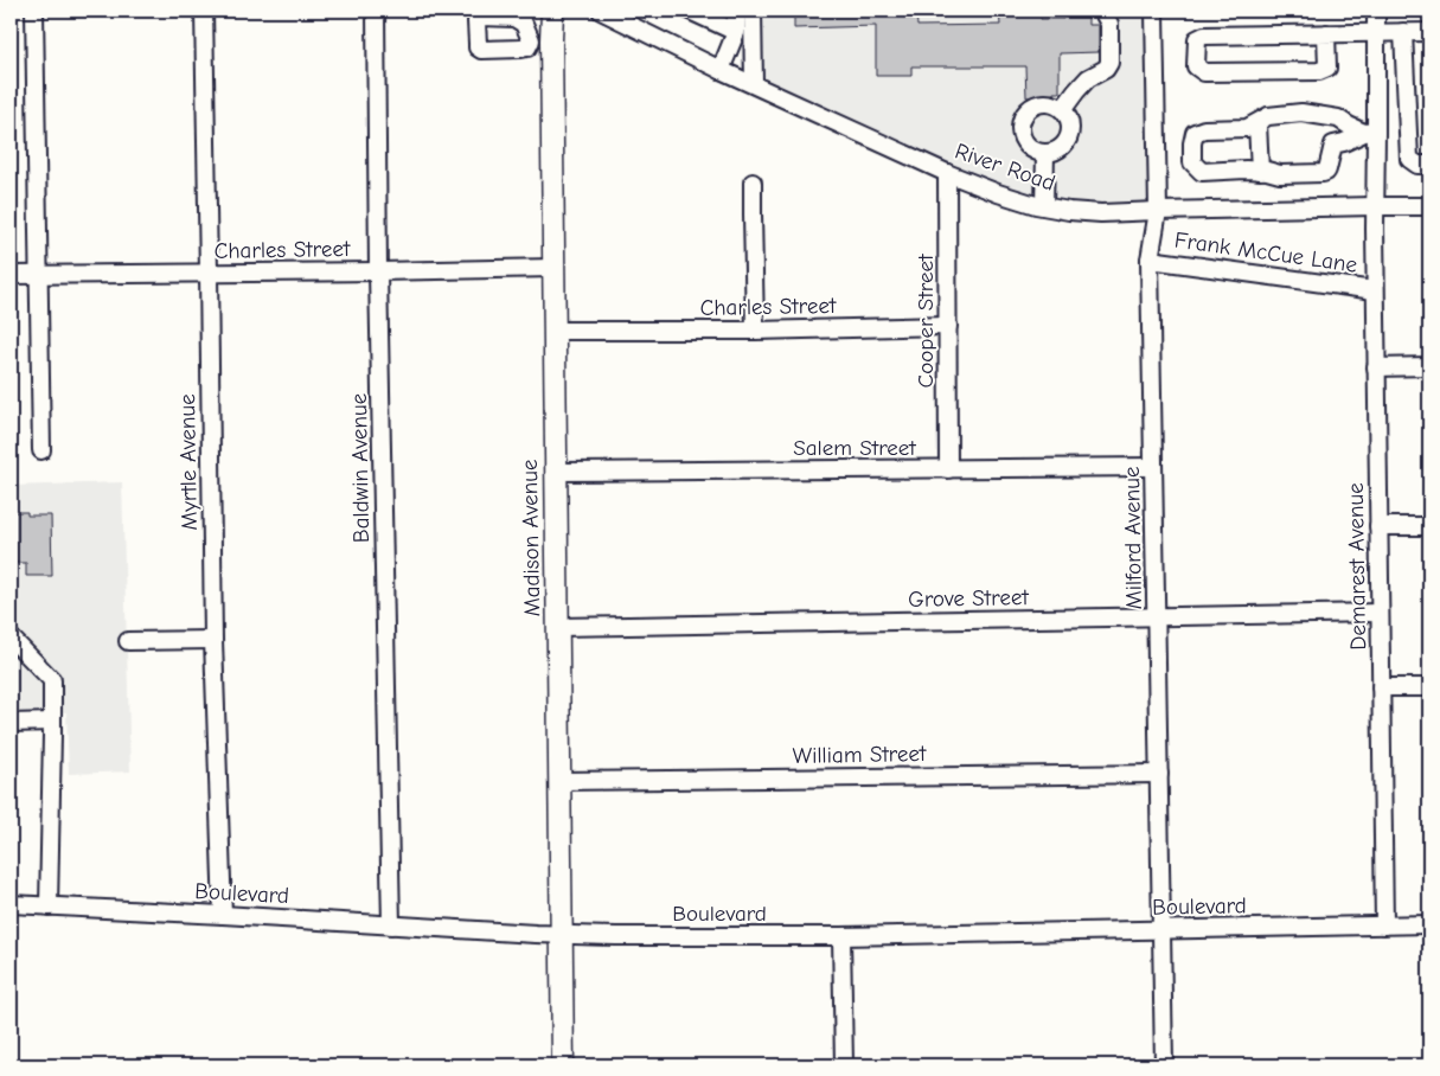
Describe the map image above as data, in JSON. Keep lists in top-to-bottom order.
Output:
{
  "streets": {
    "main road": ["Madison Avenue"],
    "street": [
      "River Road",
      "Charles Street",
      "Frank McCue Lane",
      "Cooper Street",
      "Salem Street",
      "Myrtle Avenue",
      "Baldwin Avenue",
      "Milford Avenue",
      "Demarest Avenue",
      "Grove Street",
      "William Street",
      "Boulevard"
    ]
  },
  "crossings": [
    ["River Road", "Cooper Street"],
    ["River Road", "Milford Avenue"],
    ["River Road", "Demarest Avenue"],
    ["Charles Street", "Cooper Street"],
    ["Charles Street", "Myrtle Avenue"],
    ["Charles Street", "Baldwin Avenue"],
    ["Charles Street", "Madison Avenue"],
    ["Frank McCue Lane", "Milford Avenue"],
    ["Frank McCue Lane", "Demarest Avenue"],
    ["Cooper Street", "Salem Street"],
    ["Salem Street", "Madison Avenue"],
    ["Salem Street", "Milford Avenue"],
    ["Myrtle Avenue", "Boulevard"],
    ["Baldwin Avenue", "Boulevard"],
    ["Madison Avenue", "Grove Street"],
    ["Madison Avenue", "William Street"],
    ["Madison Avenue", "Boulevard"],
    ["Milford Avenue", "Grove Street"],
    ["Milford Avenue", "William Street"],
    ["Milford Avenue", "Boulevard"],
    ["Demarest Avenue", "Grove Street"],
    ["Demarest Avenue", "Boulevard"]
  ]
}
